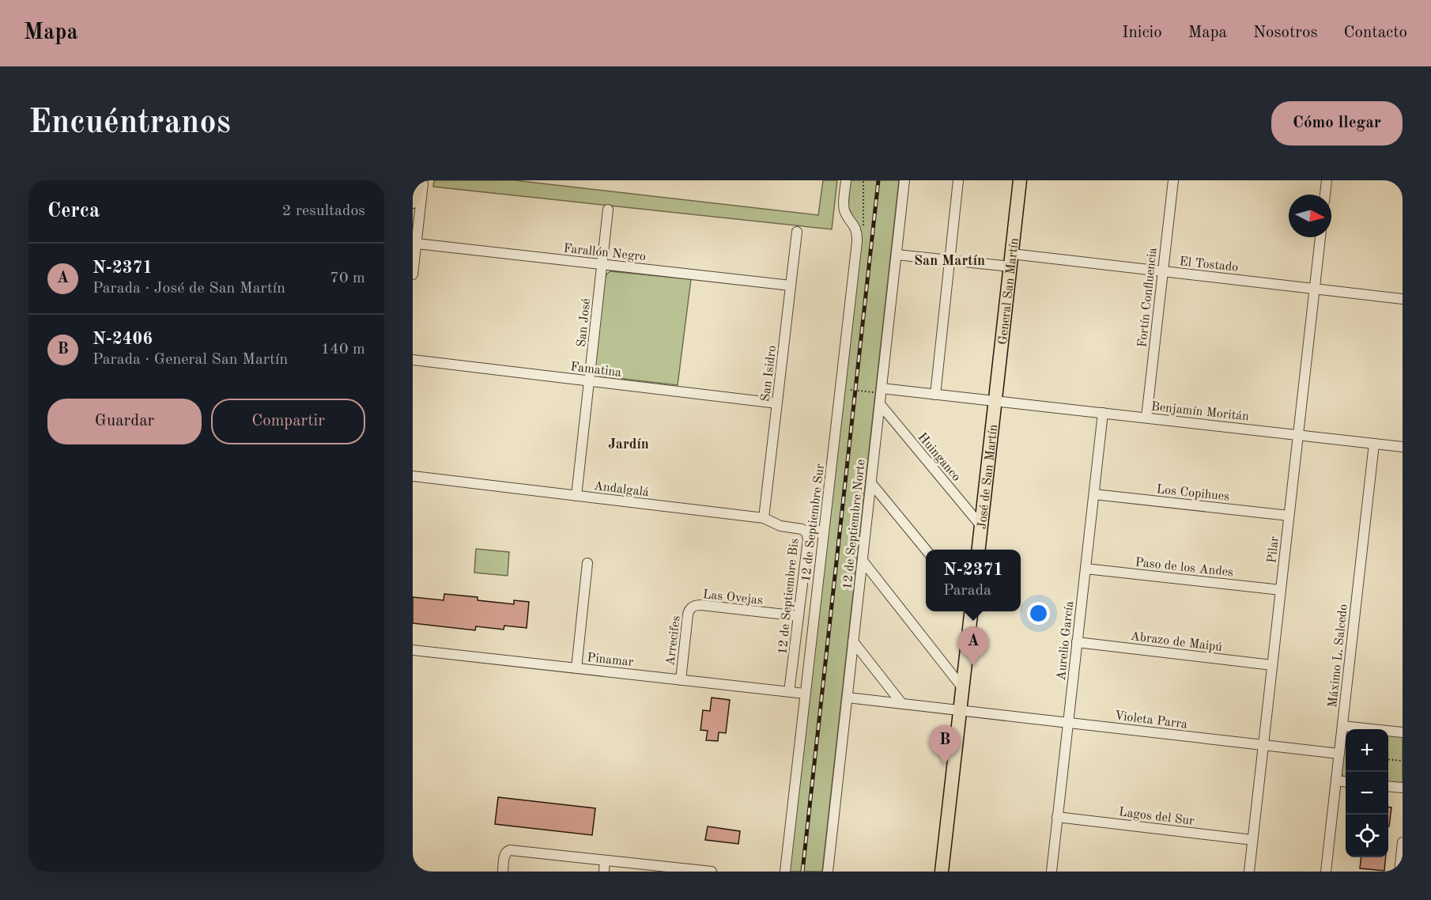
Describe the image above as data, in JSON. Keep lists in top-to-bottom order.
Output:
{
  "streets": {
    "main road": ["General San Martín", "José de San Martín"],
    "street": [
      "Farallón Negro",
      "El Tostado",
      "Fortín Confluencia",
      "San José",
      "Famatina",
      "San Isidro",
      "Benjamín Moritán",
      "Huinganco",
      "Andalgalá",
      "Los Copihues",
      "12 de Septiembre Sur",
      "12 de Septiembre Norte",
      "Pilar",
      "Paso de los Andes",
      "Las Ovejas",
      "12 de Septiembre Bis",
      "Arrecifes",
      "Aurelio García",
      "Abrazo de Maipú",
      "Máximo L. Salcedo",
      "Pinamar",
      "Violeta Parra",
      "Lagos del Sur"
    ]
  },
  "crossings": [
    ["Farallón Negro", "San José"],
    ["Farallón Negro", "San Isidro"],
    ["El Tostado", "General San Martín"],
    ["El Tostado", "Fortín Confluencia"],
    ["El Tostado", "Pilar"],
    ["General San Martín", "Benjamín Moritán"],
    ["General San Martín", "José de San Martín"],
    ["Fortín Confluencia", "Benjamín Moritán"],
    ["San José", "Famatina"],
    ["San José", "Andalgalá"],
    ["Famatina", "San Isidro"],
    ["San Isidro", "Andalgalá"],
    ["Benjamín Moritán", "José de San Martín"],
    ["Benjamín Moritán", "Pilar"],
    ["Benjamín Moritán", "Aurelio García"],
    ["Benjamín Moritán", "Máximo L. Salcedo"],
    ["Huinganco", "José de San Martín"],
    ["Huinganco", "12 de Septiembre Norte"],
    ["Andalgalá", "12 de Septiembre Sur"],
    ["Andalgalá", "12 de Septiembre Bis"],
    ["Los Copihues", "Pilar"],
    ["Los Copihues", "Aurelio García"],
    ["12 de Septiembre Sur", "Pinamar"],
    ["Pilar", "Paso de los Andes"],
    ["Pilar", "Abrazo de Maipú"],
    ["Pilar", "Violeta Parra"],
    ["Pilar", "Lagos del Sur"],
    ["Paso de los Andes", "Aurelio García"],
    ["Las Ovejas", "12 de Septiembre Bis"],
    ["Las Ovejas", "Arrecifes"],
    ["12 de Septiembre Bis", "Pinamar"],
    ["Arrecifes", "Pinamar"],
    ["Aurelio García", "Abrazo de Maipú"],
    ["Aurelio García", "Violeta Parra"],
    ["Aurelio García", "Lagos del Sur"],
    ["Máximo L. Salcedo", "Violeta Parra"]
  ],
  "districts": ["San Martín", "Jardín"],
  "north": "right",
  "page": {
    "header": "Mapa",
    "nav": [
      "Inicio",
      "Mapa",
      "Nosotros",
      "Contacto"
    ],
    "buttons": [
      "Cómo llegar",
      ["Guardar", "Compartir"]
    ],
    "title": "Encuéntranos",
    "heading": ["Cerca", "2 resultados"],
    "list": [
      {
        "mark": "A",
        "name": "N-2371",
        "note": "Parada · José de San Martín",
        "value": "70 m"
      },
      {
        "mark": "B",
        "name": "N-2406",
        "note": "Parada · General San Martín",
        "value": "140 m"
      }
    ],
    "popup": ["N-2371", "Parada"],
    "pins": ["A", "B"],
    "map_buttons": ["+", "−"]
  }
}
